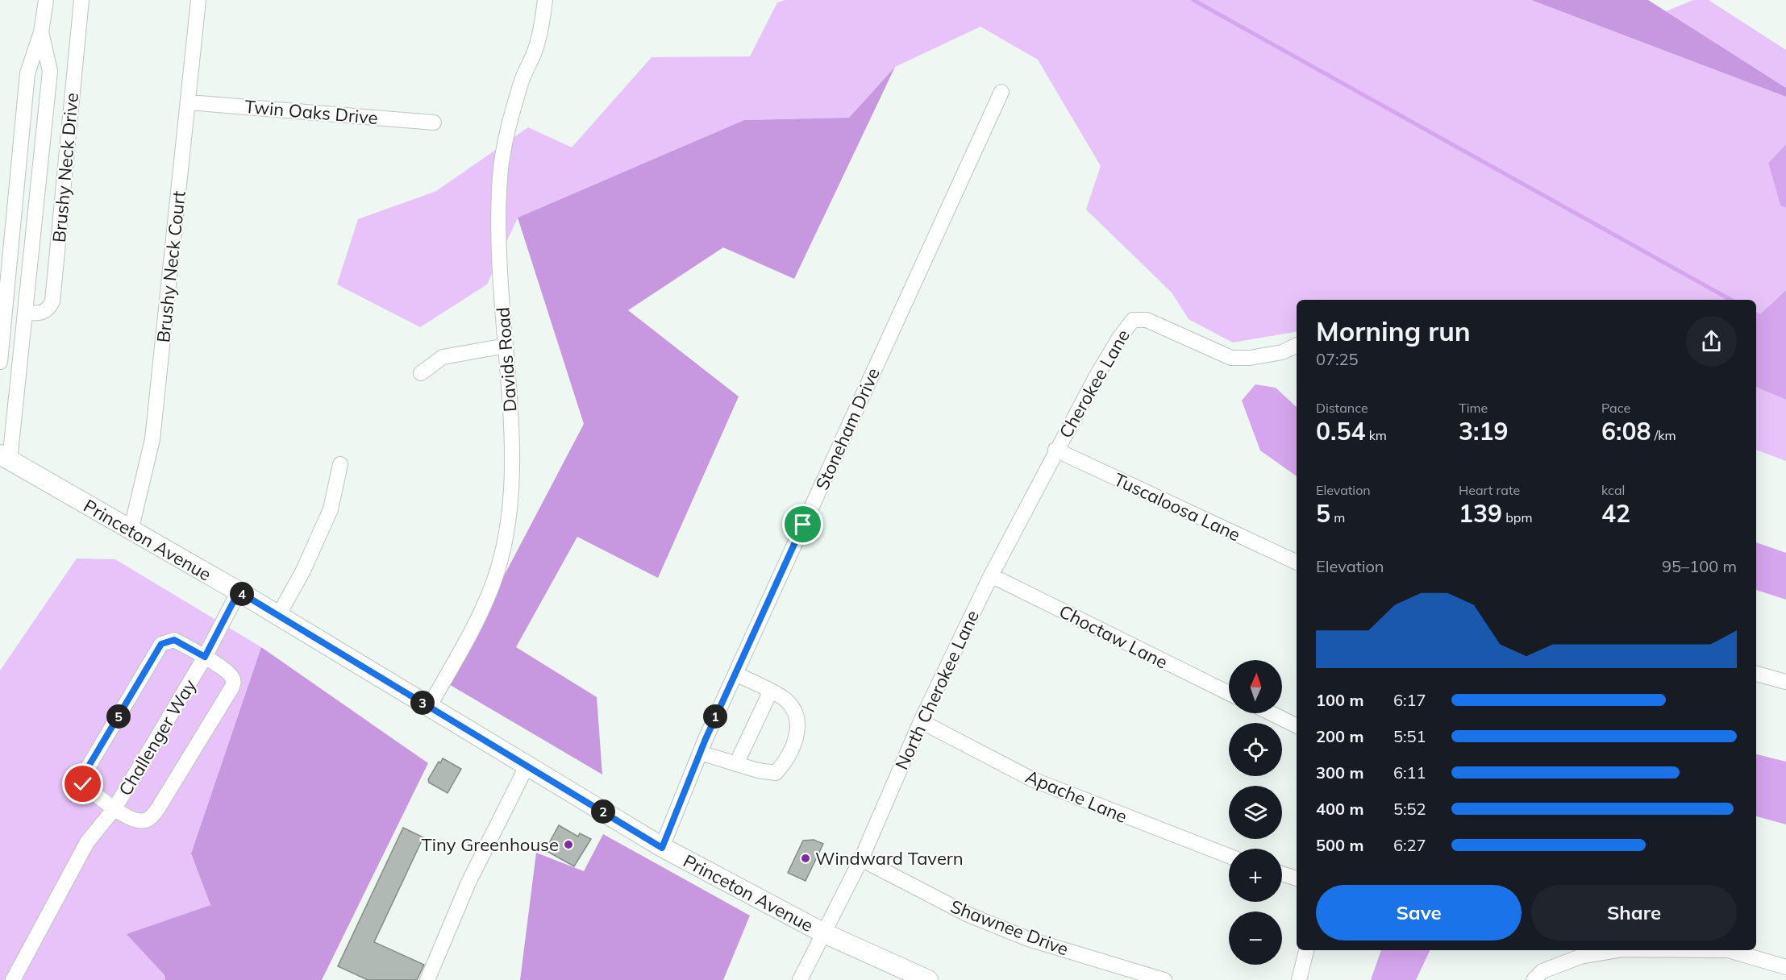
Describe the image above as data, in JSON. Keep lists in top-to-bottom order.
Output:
{
  "streets": {
    "main road": ["Princeton Avenue"],
    "street": [
      "Twin Oaks Drive",
      "Brushy Neck Drive",
      "Brushy Neck Court",
      "Davids Road",
      "Cherokee Lane",
      "Stoneham Drive",
      "Tuscaloosa Lane",
      "Choctaw Lane",
      "North Cherokee Lane",
      "Challenger Way",
      "Apache Lane",
      "Shawnee Drive"
    ]
  },
  "crossings": [
    ["Twin Oaks Drive", "Brushy Neck Court"],
    ["Brushy Neck Drive", "Princeton Avenue"],
    ["Brushy Neck Court", "Princeton Avenue"],
    ["Davids Road", "Princeton Avenue"],
    ["Cherokee Lane", "Tuscaloosa Lane"],
    ["Cherokee Lane", "North Cherokee Lane"],
    ["Stoneham Drive", "Princeton Avenue"],
    ["Tuscaloosa Lane", "North Cherokee Lane"],
    ["Princeton Avenue", "North Cherokee Lane"],
    ["Princeton Avenue", "Challenger Way"],
    ["Choctaw Lane", "North Cherokee Lane"],
    ["North Cherokee Lane", "Apache Lane"],
    ["North Cherokee Lane", "Shawnee Drive"]
  ],
  "places": ["Tiny Greenhouse", "Windward Tavern"],
  "north": "top",
  "page": {
    "heading": ["Morning run", "07:25"],
    "stats": [
      ["Distance", "0.54 km"],
      ["Time", "3:19"],
      ["Pace", "6:08 /km"],
      ["Elevation", "5 m"],
      ["Heart rate", "139 bpm"],
      ["kcal", "42"]
    ],
    "chart": ["Elevation", "95–100 m"],
    "pins": [
      "4",
      "3",
      "1",
      "5",
      "2"
    ],
    "map_buttons": ["+", "−"],
    "list": [
      {
        "name": "100 m",
        "note": "6:17"
      },
      {
        "name": "200 m",
        "note": "5:51"
      },
      {
        "name": "300 m",
        "note": "6:11"
      },
      {
        "name": "400 m",
        "note": "5:52"
      },
      {
        "name": "500 m",
        "note": "6:27"
      }
    ],
    "buttons": ["Save", "Share"]
  }
}
